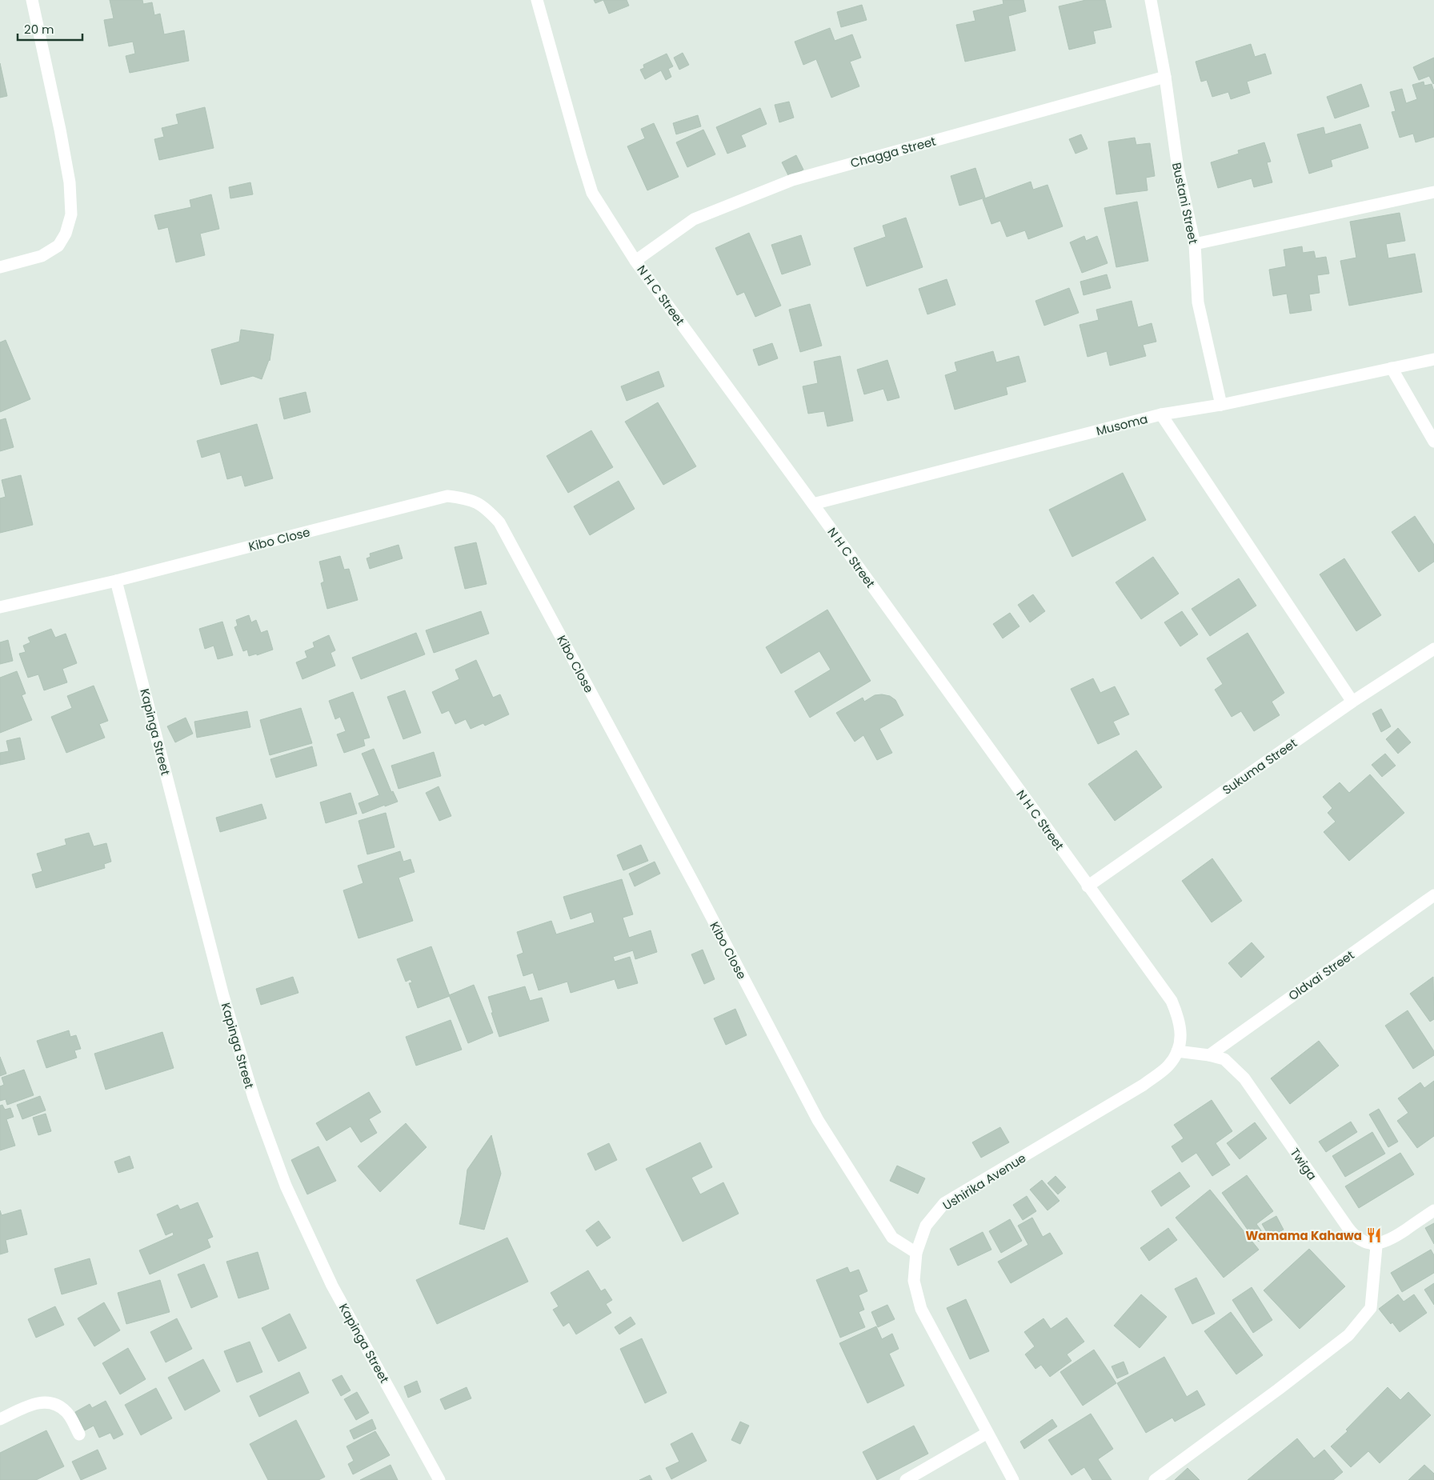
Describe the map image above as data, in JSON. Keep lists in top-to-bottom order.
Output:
{
  "streets": {
    "street": [
      "Chagga Street",
      "Bustani Street",
      "N H C Street",
      "Musoma",
      "Kibo Close",
      "Kapinga Street",
      "Sukuma Street",
      "Oldvai Street",
      "Twiga",
      "Ushirika Avenue"
    ]
  },
  "crossings": [
    ["Chagga Street", "Bustani Street"],
    ["Chagga Street", "N H C Street"],
    ["Bustani Street", "Musoma"],
    ["N H C Street", "Musoma"],
    ["N H C Street", "Sukuma Street"],
    ["N H C Street", "Twiga"],
    ["N H C Street", "Ushirika Avenue"],
    ["Kibo Close", "Kapinga Street"],
    ["Kibo Close", "Ushirika Avenue"],
    ["Oldvai Street", "Twiga"]
  ],
  "places": {
    "restaurant": ["Wamama Kahawa"]
  },
  "scale_bar": "20 m"
}
